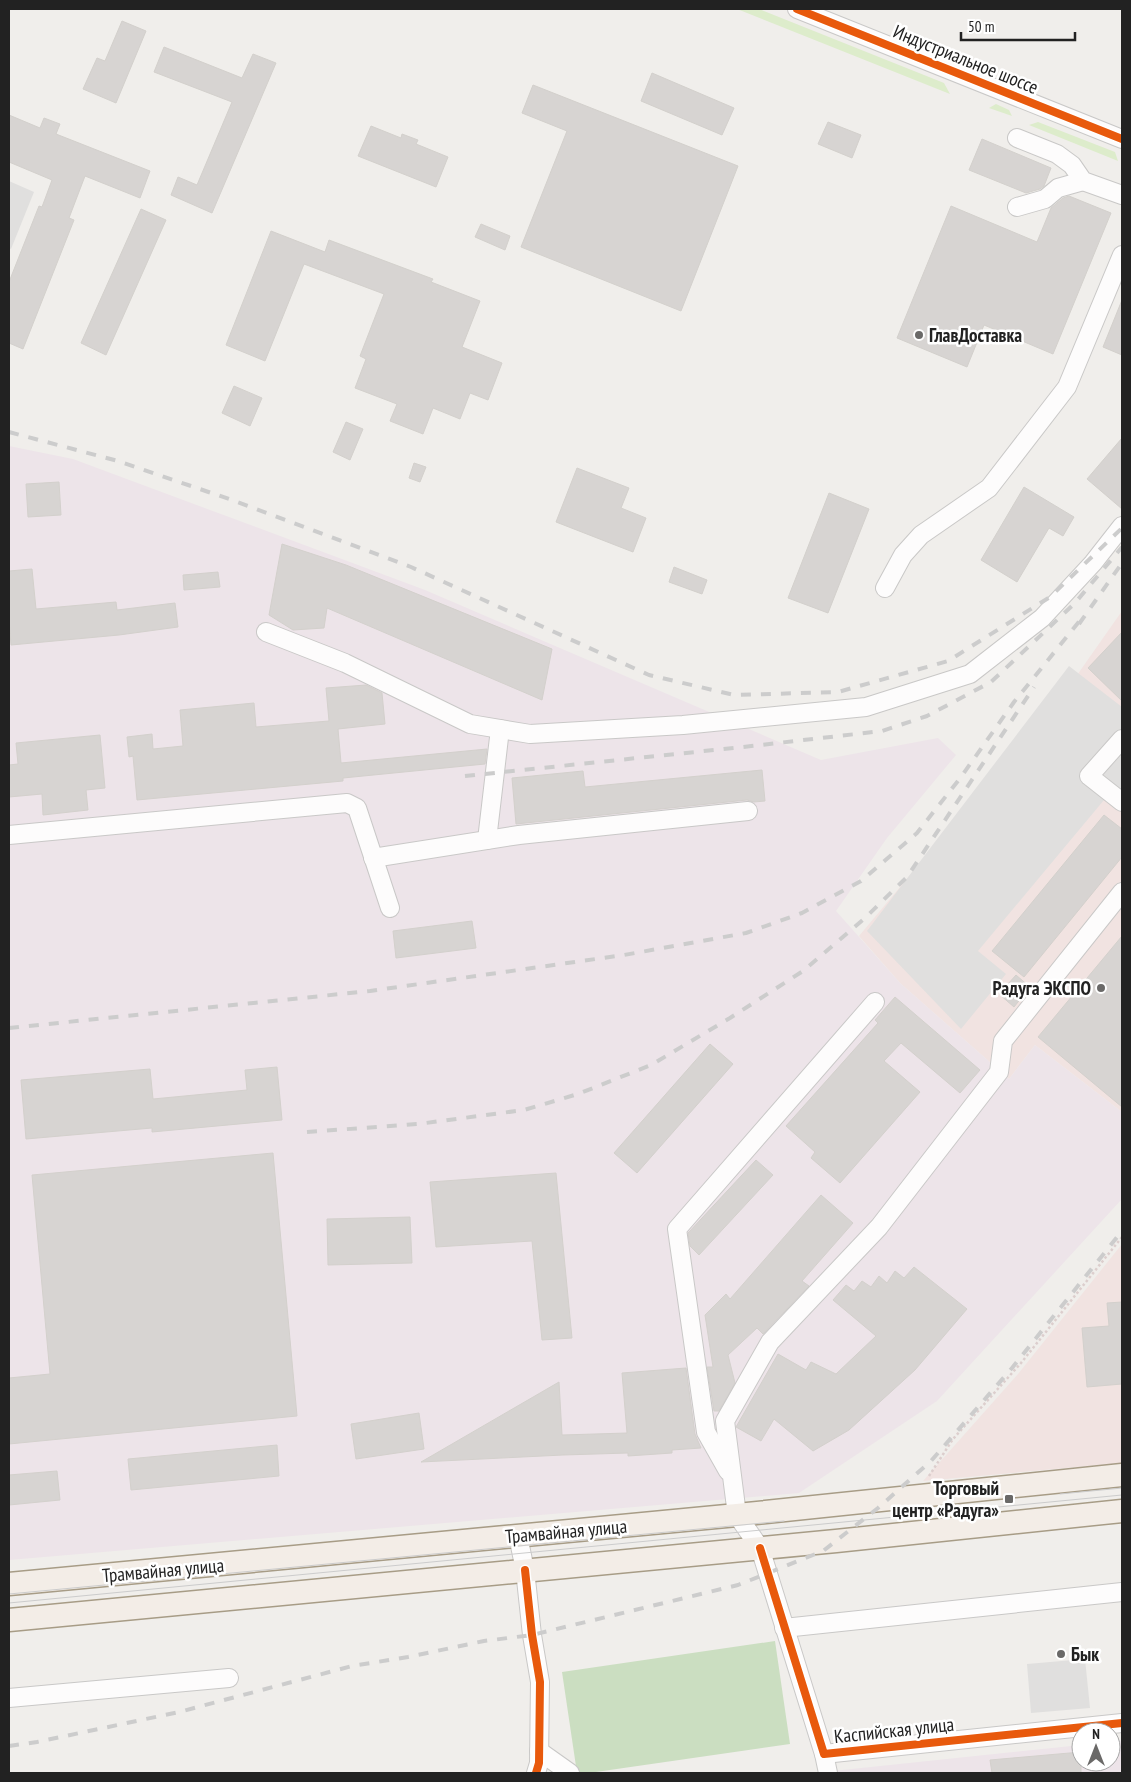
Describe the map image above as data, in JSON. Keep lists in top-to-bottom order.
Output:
{
  "streets": {
    "main road": ["Трамвайная улица"],
    "street": ["Индустриальное шоссе", "Каспийская улица"]
  },
  "crossings": [
    ["Трамвайная улица", "Каспийская улица"]
  ],
  "places": {
    "other": ["ГлавДоставка", "Радуга ЭКСПО", "Бык"],
    "transit": ["Торговый центр «Радуга»"]
  },
  "scale_bar": "50 m",
  "north": "top"
}
